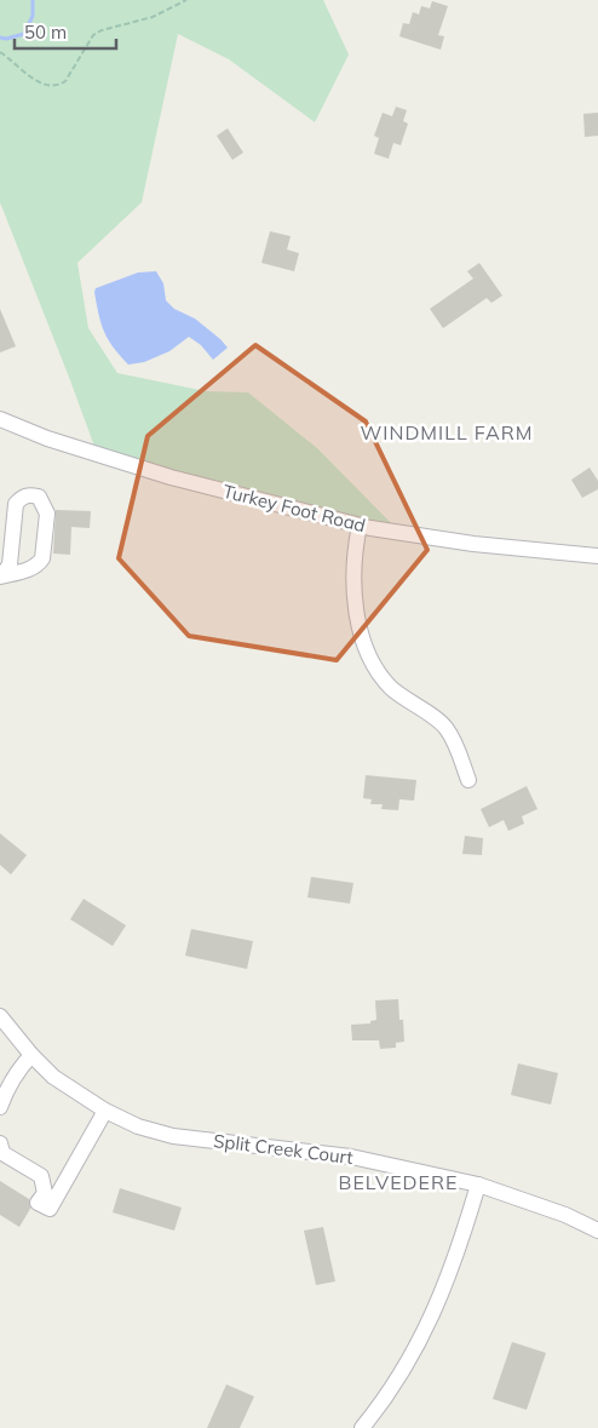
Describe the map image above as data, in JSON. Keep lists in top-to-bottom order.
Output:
{
  "streets": {
    "street": ["Turkey Foot Road", "Split Creek Court"]
  },
  "districts": ["WINDMILL FARM", "BELVEDERE"],
  "scale_bar": "50 m"
}
